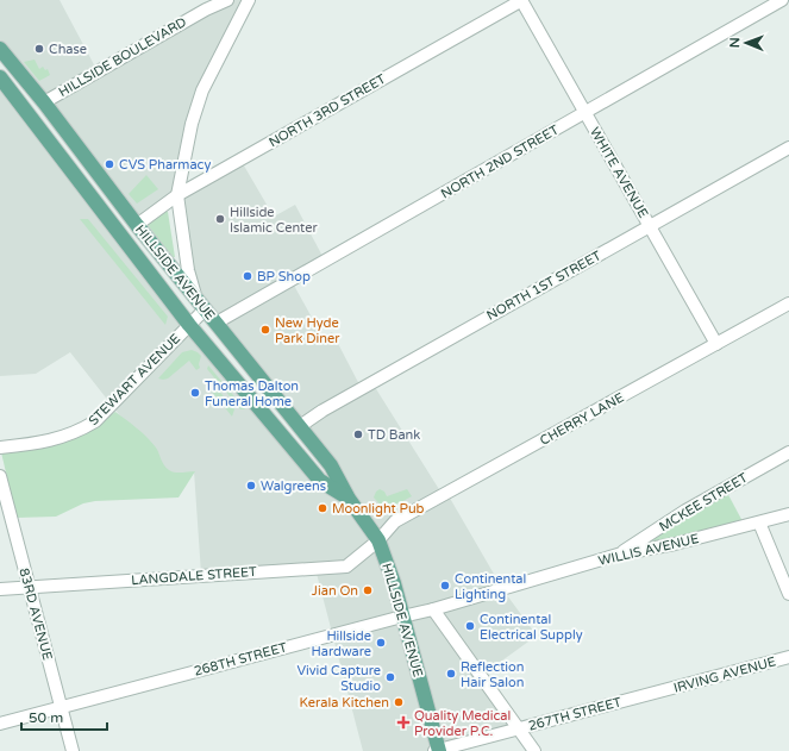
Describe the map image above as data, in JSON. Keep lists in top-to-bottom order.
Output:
{
  "streets": {
    "main road": ["HILLSIDE AVENUE"],
    "street": [
      "HILLSIDE BOULEVARD",
      "NORTH 3RD STREET",
      "NORTH 2ND STREET",
      "WHITE AVENUE",
      "NORTH 1ST STREET",
      "STEWART AVENUE",
      "CHERRY LANE",
      "MCKEE STREET",
      "WILLIS AVENUE",
      "LANGDALE STREET",
      "83RD AVENUE",
      "268TH STREET",
      "IRVING AVENUE",
      "267TH STREET"
    ]
  },
  "crossings": [
    ["HILLSIDE BOULEVARD", "HILLSIDE AVENUE"],
    ["NORTH 3RD STREET", "WHITE AVENUE"],
    ["NORTH 3RD STREET", "HILLSIDE AVENUE"],
    ["NORTH 2ND STREET", "WHITE AVENUE"],
    ["NORTH 2ND STREET", "HILLSIDE AVENUE"],
    ["WHITE AVENUE", "NORTH 1ST STREET"],
    ["WHITE AVENUE", "CHERRY LANE"],
    ["HILLSIDE AVENUE", "NORTH 1ST STREET"],
    ["HILLSIDE AVENUE", "STEWART AVENUE"],
    ["HILLSIDE AVENUE", "CHERRY LANE"],
    ["HILLSIDE AVENUE", "LANGDALE STREET"],
    ["HILLSIDE AVENUE", "268TH STREET"],
    ["HILLSIDE AVENUE", "267TH STREET"],
    ["CHERRY LANE", "LANGDALE STREET"],
    ["MCKEE STREET", "WILLIS AVENUE"],
    ["WILLIS AVENUE", "268TH STREET"],
    ["LANGDALE STREET", "83RD AVENUE"],
    ["83RD AVENUE", "268TH STREET"],
    ["IRVING AVENUE", "267TH STREET"]
  ],
  "places": {
    "other": [
      "Chase",
      "CVS Pharmacy",
      "Hillside Islamic Center",
      "BP Shop",
      "New Hyde Park Diner",
      "Thomas Dalton Funeral Home",
      "TD Bank",
      "Walgreens",
      "Moonlight Pub",
      "Continental Lighting",
      "Jian On",
      "Continental Electrical Supply",
      "Hillside Hardware",
      "Reflection Hair Salon",
      "Vivid Capture Studio",
      "Kerala Kitchen"
    ],
    "health": ["Quality Medical Provider P.C."]
  },
  "scale_bar": "50 m",
  "north": "left"
}
